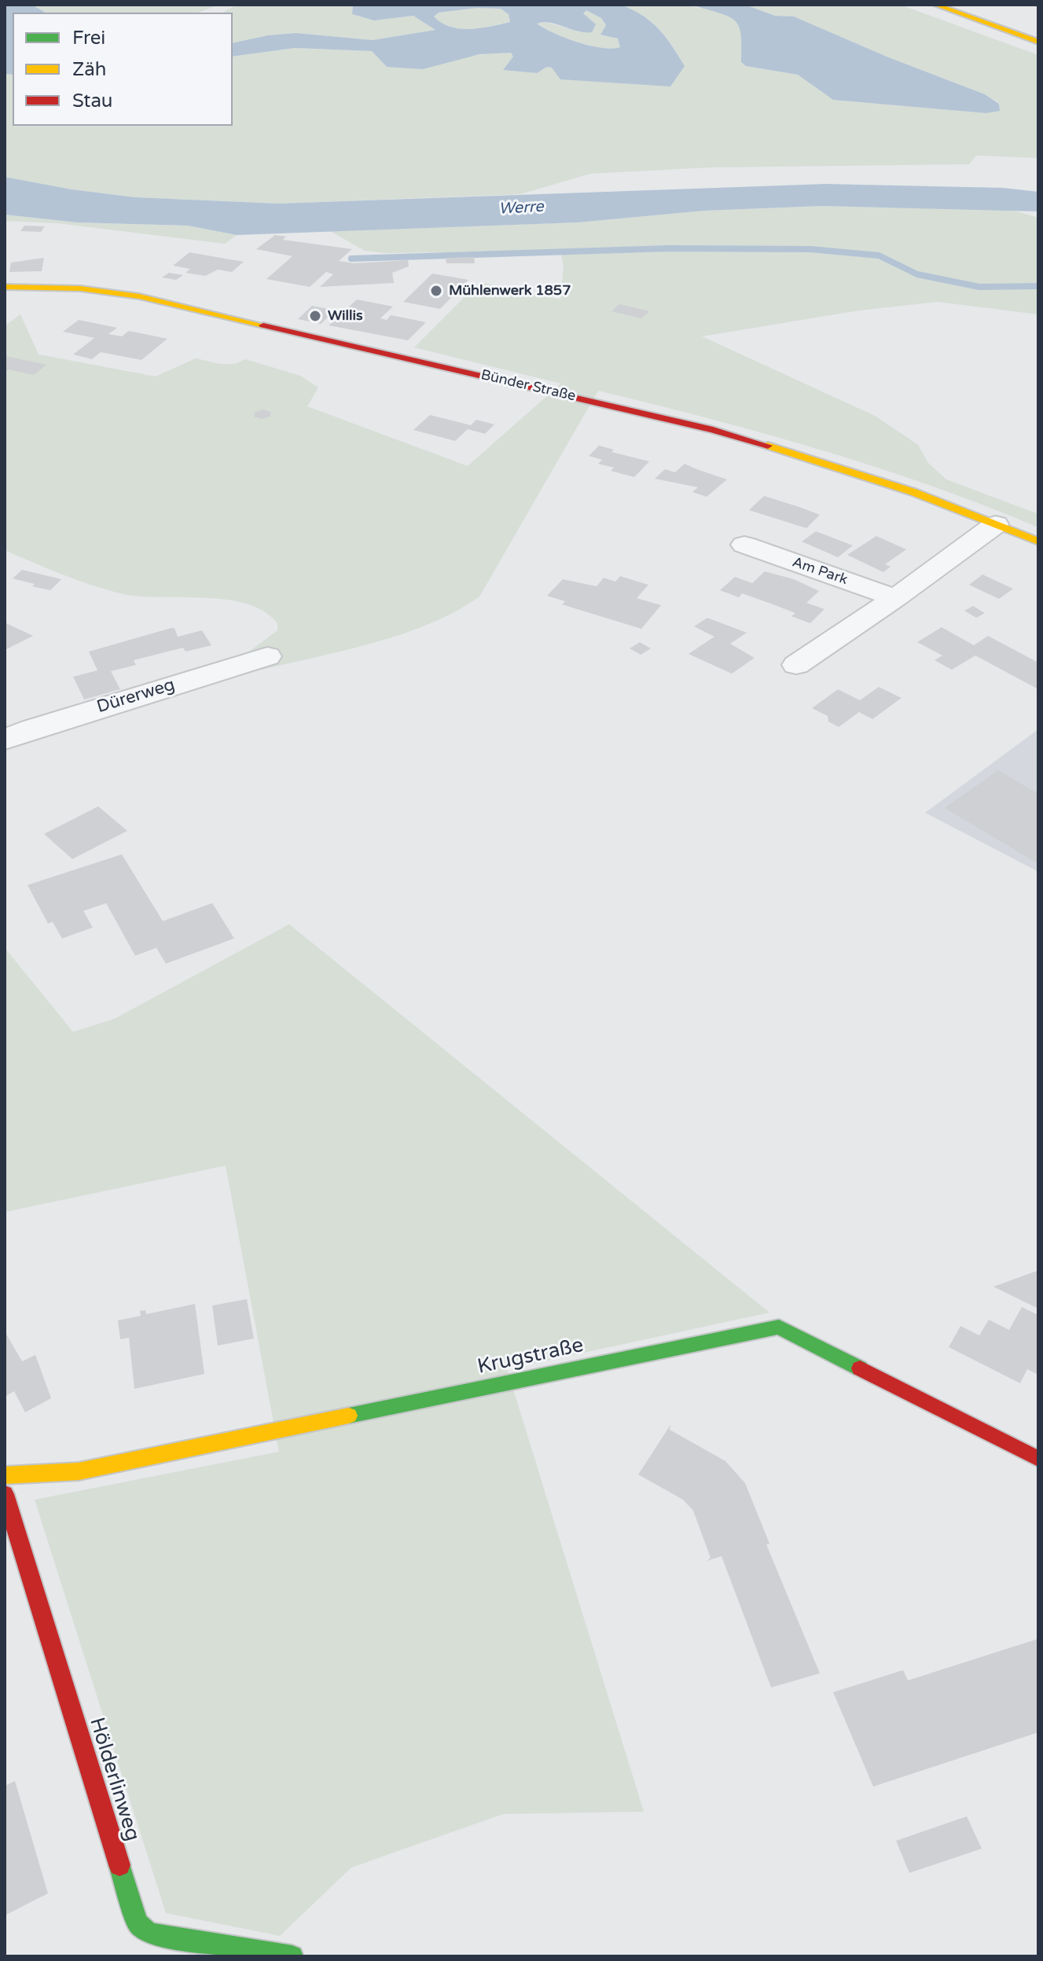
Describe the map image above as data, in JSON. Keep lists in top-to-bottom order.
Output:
{
  "streets": {
    "main road": ["Bünder Straße", "Krugstraße", "Hölderlinweg"],
    "street": ["Am Park", "Dürerweg"]
  },
  "water": ["Werre"],
  "places": ["Mühlenwerk 1857", "Willis"],
  "legend": ["Frei", "Zäh", "Stau"]
}
